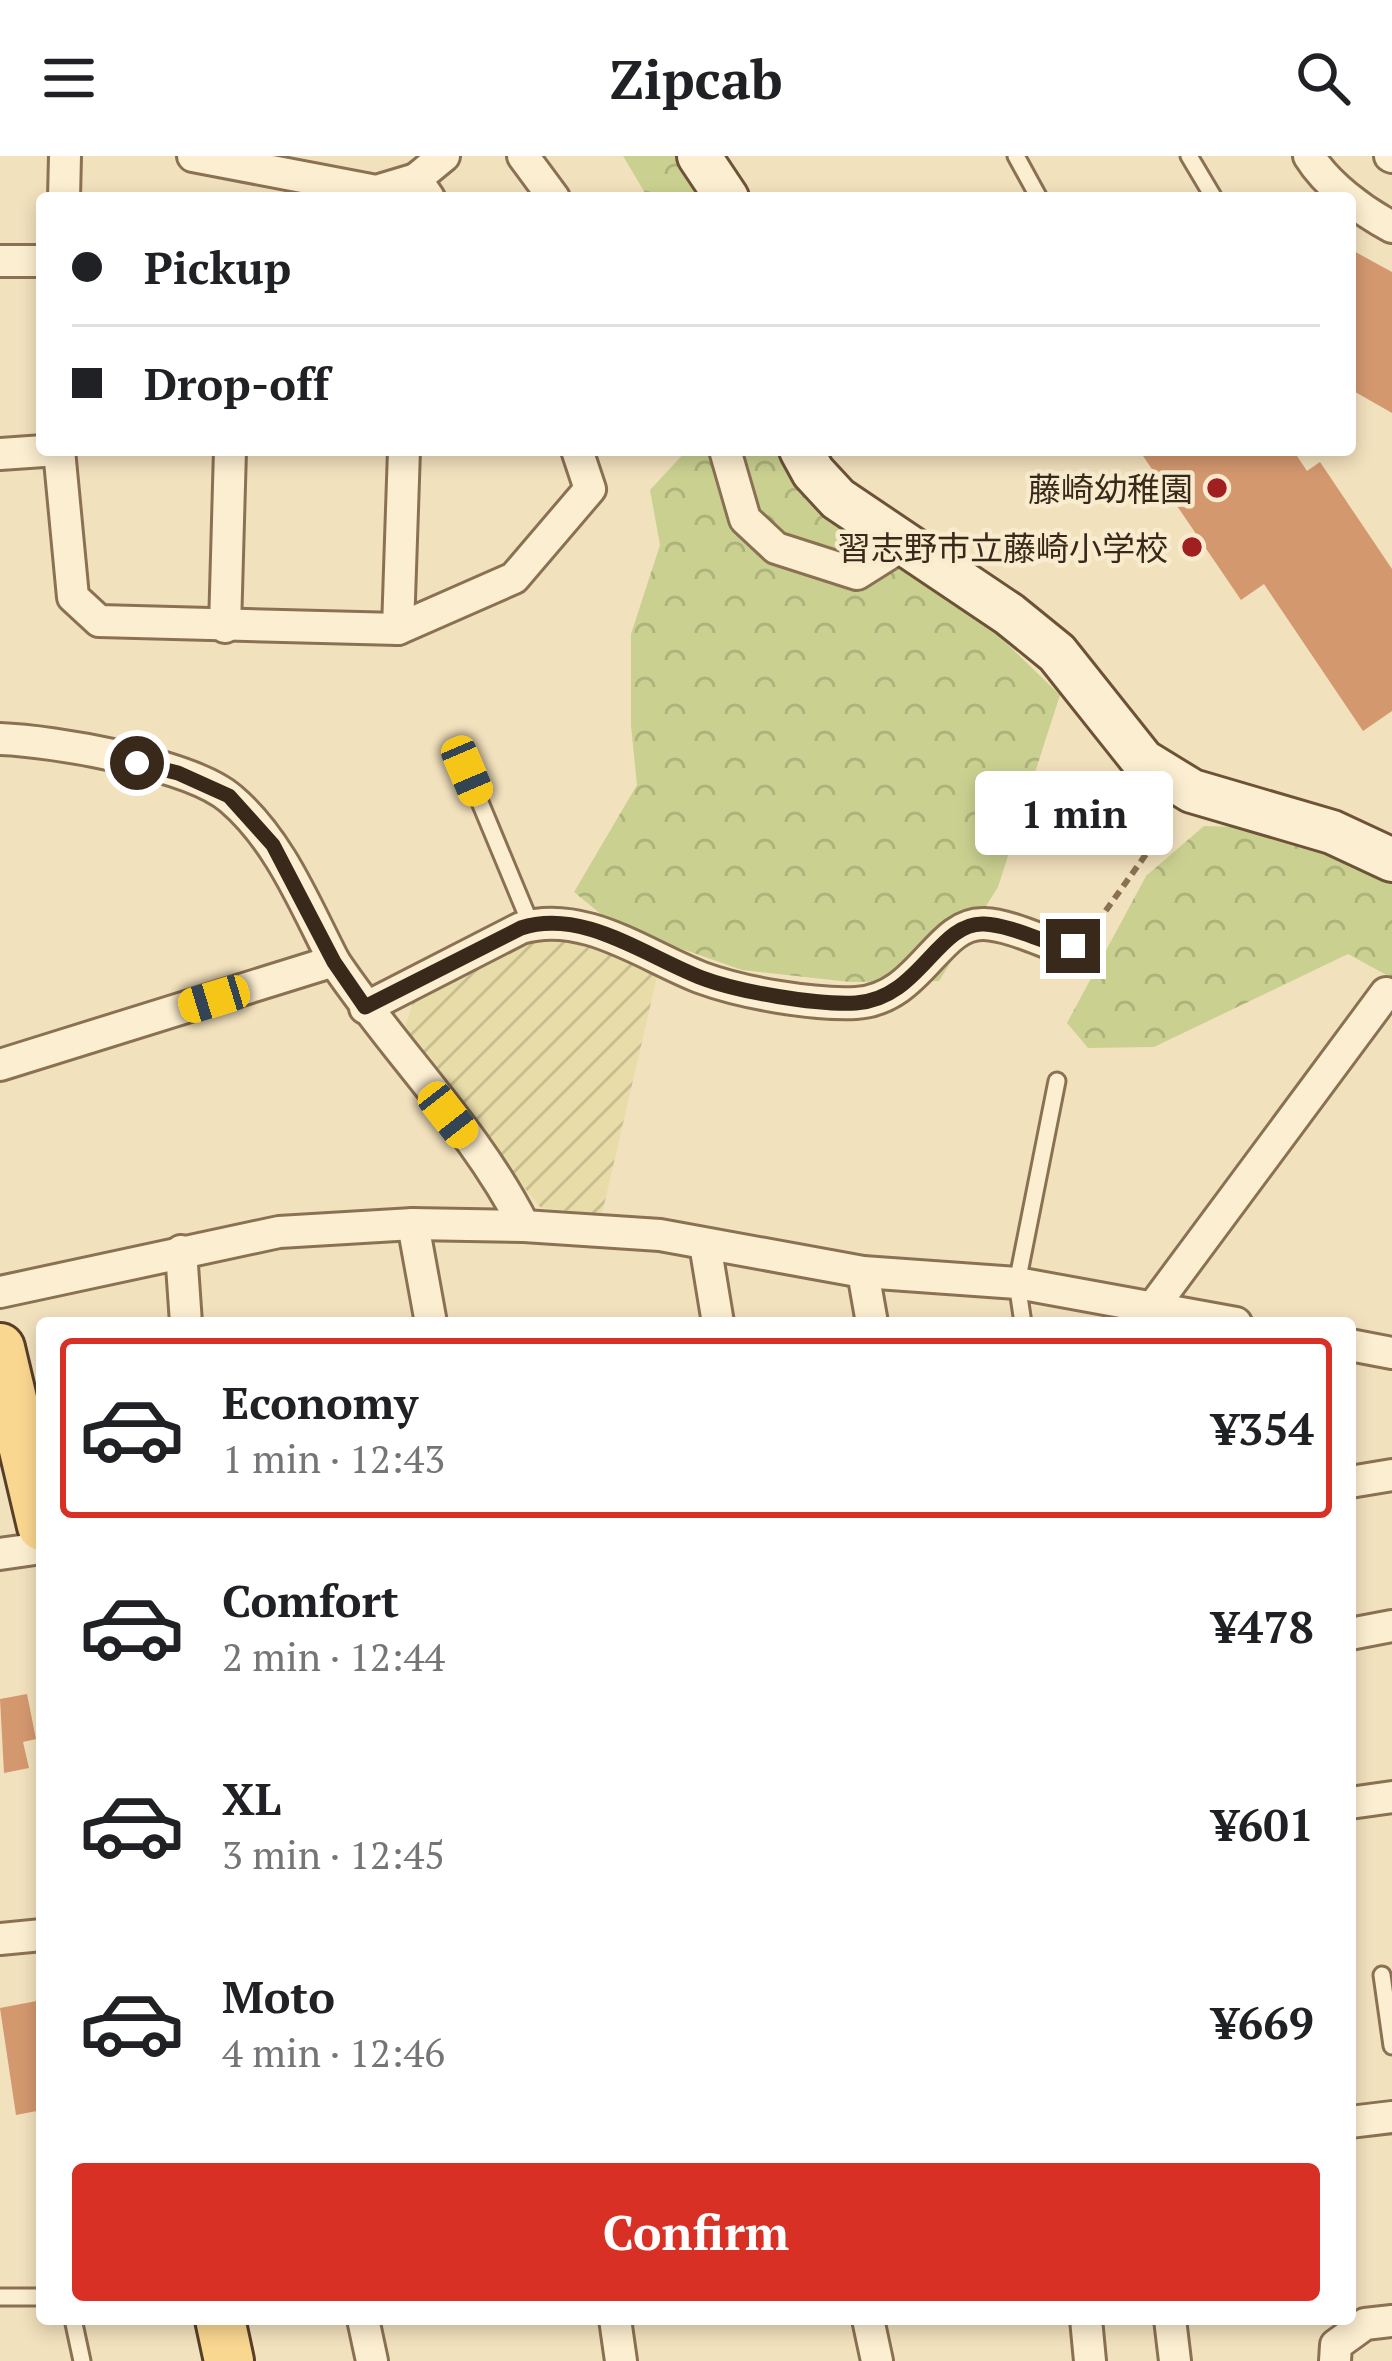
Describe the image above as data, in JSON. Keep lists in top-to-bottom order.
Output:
{
  "places": ["藤崎幼稚園", "習志野市立藤崎小学校"],
  "page": {
    "header": "Zipcab",
    "banner": ["Pickup", "Drop-off"],
    "bubble": "1 min",
    "list": [
      {
        "name": "Economy",
        "note": "1 min · 12:43",
        "value": "¥354"
      },
      {
        "name": "Comfort",
        "note": "2 min · 12:44",
        "value": "¥478"
      },
      {
        "name": "XL",
        "note": "3 min · 12:45",
        "value": "¥601"
      },
      {
        "name": "Moto",
        "note": "4 min · 12:46",
        "value": "¥669"
      }
    ],
    "buttons": "Confirm"
  }
}
